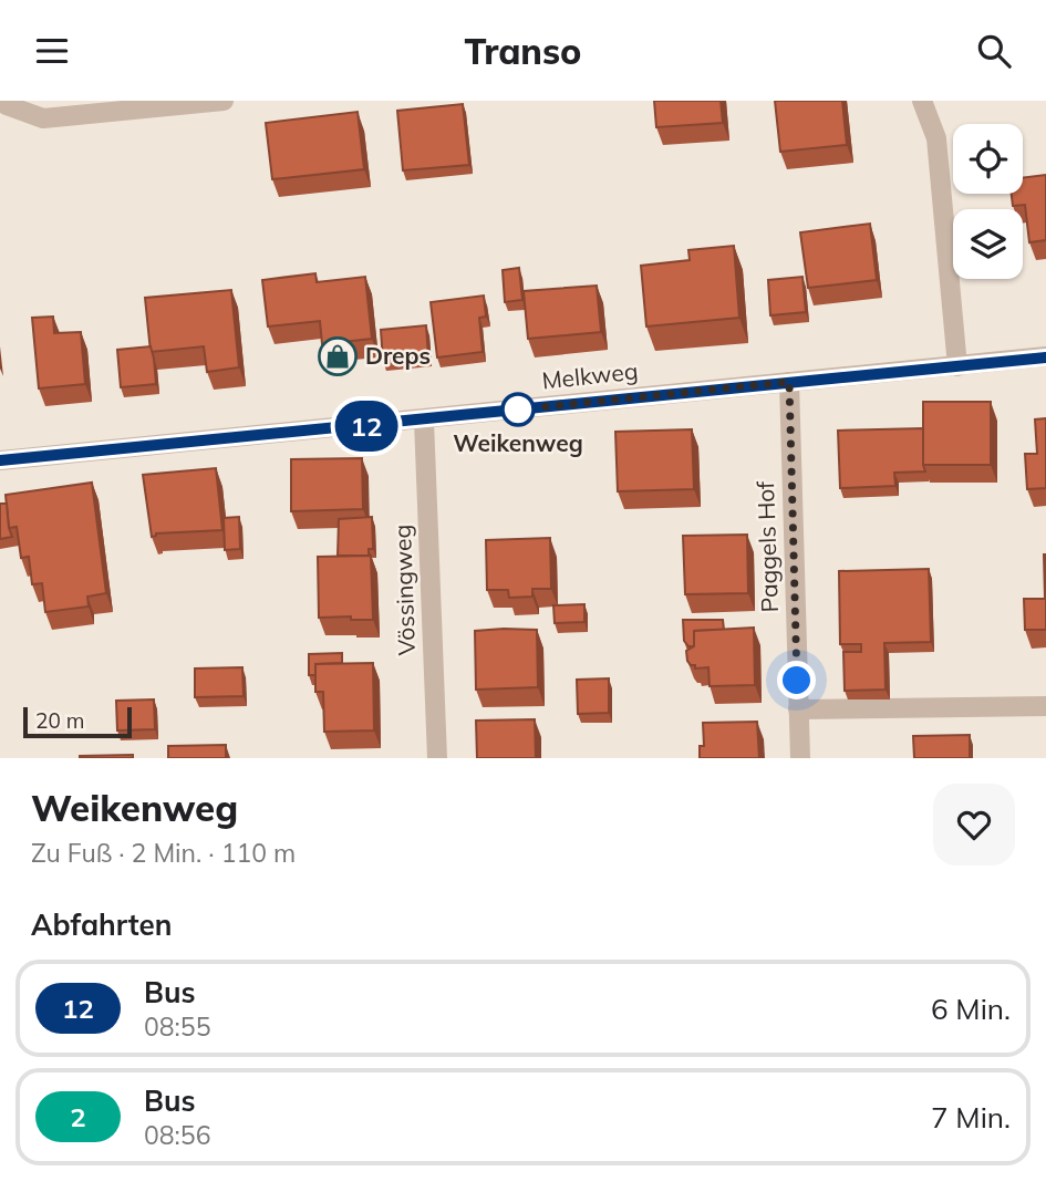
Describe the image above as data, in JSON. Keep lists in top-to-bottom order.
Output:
{
  "streets": {
    "street": ["Melkweg", "Paggels Hof", "Vössingweg"]
  },
  "crossings": [
    ["Melkweg", "Paggels Hof"],
    ["Melkweg", "Vössingweg"]
  ],
  "places": {
    "shop": ["Dreps"],
    "other": ["Weikenweg"]
  },
  "lines": ["bus line 12"],
  "scale_bar": "20 m",
  "page": {
    "header": "Transo",
    "on_map": "12",
    "scale": "20 m",
    "heading": [
      ["Weikenweg", "Zu Fuß · 2 Min. · 110 m"],
      "Abfahrten"
    ],
    "list": [
      {
        "mark": "12",
        "name": "Bus",
        "note": "08:55",
        "value": "6 Min."
      },
      {
        "mark": "2",
        "name": "Bus",
        "note": "08:56",
        "value": "7 Min."
      }
    ]
  }
}
